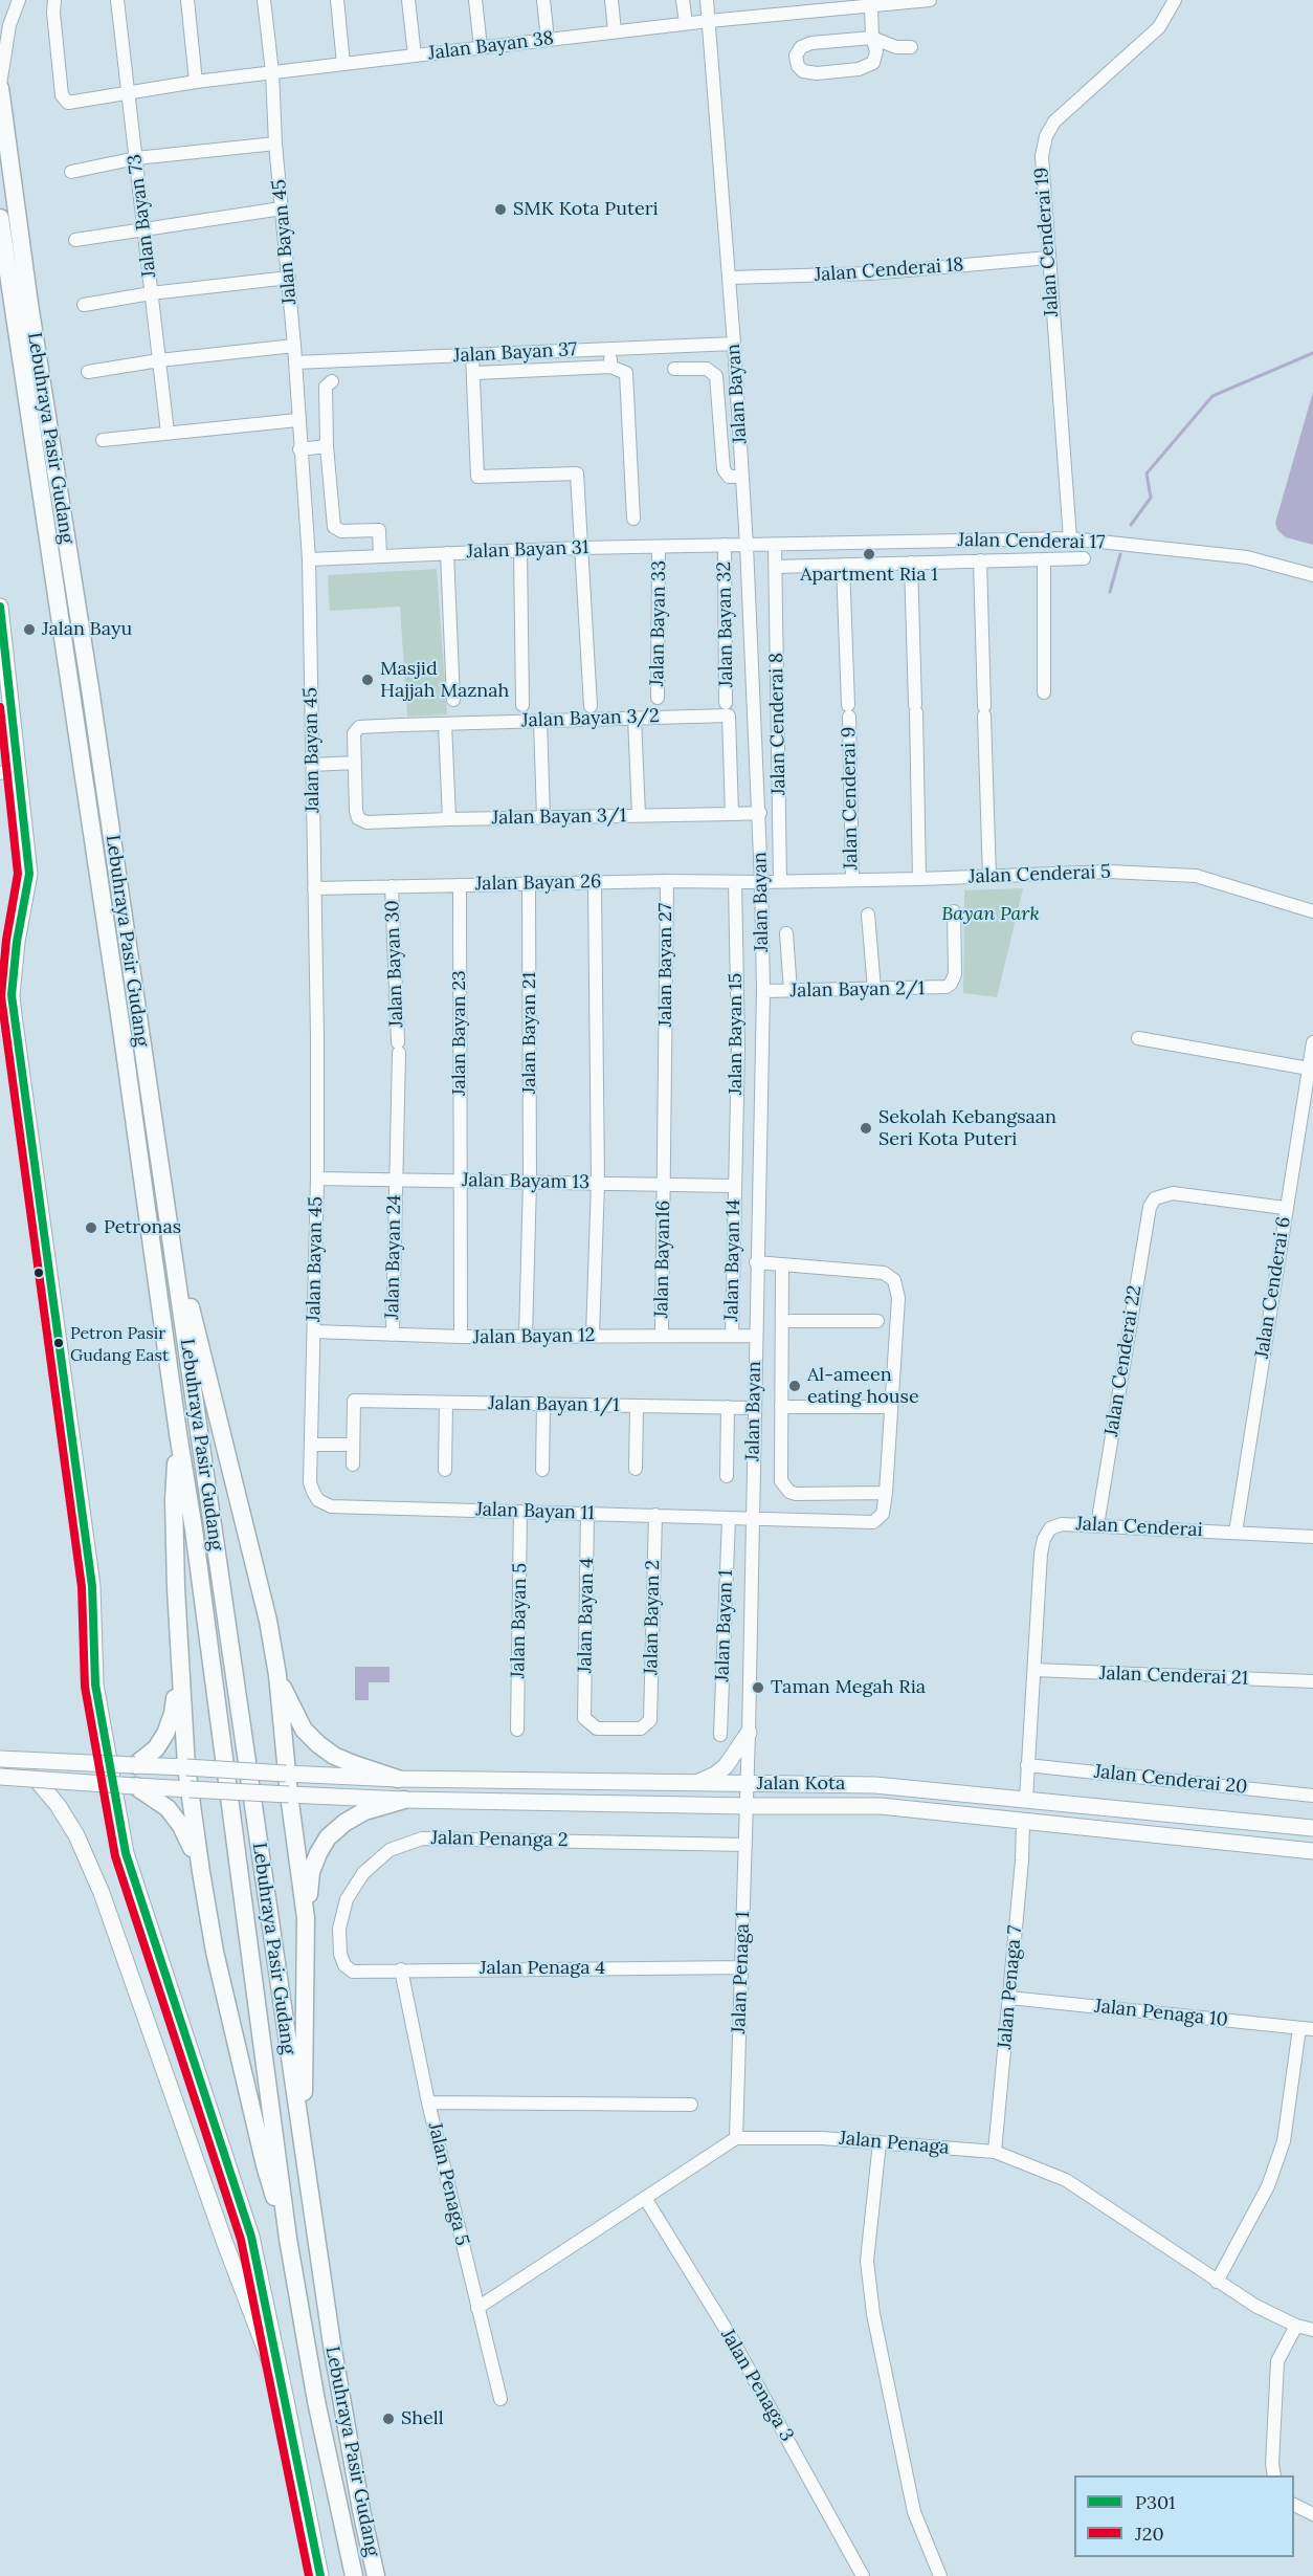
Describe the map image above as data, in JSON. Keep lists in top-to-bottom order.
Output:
{
  "streets": {
    "highway": ["Lebuhraya Pasir Gudang"],
    "main road": ["Jalan Kota"],
    "street": [
      "Jalan Bayan 38",
      "Jalan Bayan 73",
      "Jalan Bayan 45",
      "Jalan Cenderai 19",
      "Jalan Cenderai 18",
      "Jalan Bayan 37",
      "Jalan Bayan",
      "Jalan Cenderai 17",
      "Jalan Bayan 31",
      "Jalan Bayan 33",
      "Jalan Bayan 32",
      "Jalan Bayan 3/2",
      "Jalan Cenderai 8",
      "Jalan Cenderai 9",
      "Jalan Bayan 3/1",
      "Jalan Cenderai 5",
      "Jalan Bayan 26",
      "Jalan Bayan 30",
      "Jalan Bayan 27",
      "Jalan Bayan 2/1",
      "Jalan Bayan 23",
      "Jalan Bayan 21",
      "Jalan Bayan 15",
      "Jalan Bayam 13",
      "Jalan Bayan 24",
      "Jalan Bayan16",
      "Jalan Bayan 14",
      "Jalan Cenderai 6",
      "Jalan Bayan 12",
      "Jalan Cenderai 22",
      "Jalan Bayan 1/1",
      "Jalan Bayan 11",
      "Jalan Cenderai",
      "Jalan Bayan 4",
      "Jalan Bayan 2",
      "Jalan Bayan 5",
      "Jalan Bayan 1",
      "Jalan Cenderai 21",
      "Jalan Cenderai 20",
      "Jalan Penanga 2",
      "Jalan Penaga 4",
      "Jalan Penaga 1",
      "Jalan Penaga 7",
      "Jalan Penaga 10",
      "Jalan Penaga",
      "Jalan Penaga 5",
      "Jalan Penaga 3"
    ]
  },
  "crossings": [
    ["Jalan Bayan 38", "Jalan Bayan 73"],
    ["Jalan Bayan 38", "Jalan Bayan 45"],
    ["Jalan Bayan 38", "Jalan Bayan"],
    ["Jalan Bayan 45", "Jalan Bayan 37"],
    ["Jalan Bayan 45", "Jalan Bayan 31"],
    ["Jalan Bayan 45", "Jalan Bayan 26"],
    ["Jalan Bayan 45", "Jalan Bayam 13"],
    ["Jalan Bayan 45", "Jalan Bayan 12"],
    ["Jalan Bayan 45", "Jalan Bayan 11"],
    ["Jalan Cenderai 19", "Jalan Cenderai 18"],
    ["Jalan Cenderai 19", "Jalan Cenderai 17"],
    ["Jalan Cenderai 18", "Jalan Bayan"],
    ["Jalan Bayan 37", "Jalan Bayan"],
    ["Jalan Bayan", "Jalan Cenderai 17"],
    ["Jalan Bayan", "Jalan Bayan 31"],
    ["Jalan Bayan", "Jalan Bayan 3/1"],
    ["Jalan Bayan", "Jalan Cenderai 5"],
    ["Jalan Bayan", "Jalan Bayan 26"],
    ["Jalan Bayan", "Jalan Bayan 2/1"],
    ["Jalan Bayan", "Jalan Bayan 12"],
    ["Jalan Bayan", "Jalan Bayan 1/1"],
    ["Jalan Bayan", "Jalan Bayan 11"],
    ["Jalan Bayan", "Jalan Kota"],
    ["Jalan Bayan", "Jalan Penaga 1"],
    ["Jalan Cenderai 17", "Jalan Bayan 31"],
    ["Jalan Cenderai 17", "Jalan Cenderai 8"],
    ["Jalan Bayan 31", "Jalan Bayan 33"],
    ["Jalan Bayan 31", "Jalan Bayan 32"],
    ["Jalan Bayan 3/2", "Jalan Bayan 3/1"],
    ["Jalan Cenderai 8", "Jalan Cenderai 5"],
    ["Jalan Cenderai 9", "Jalan Cenderai 5"],
    ["Jalan Cenderai 5", "Jalan Bayan 26"],
    ["Jalan Bayan 26", "Jalan Bayan 30"],
    ["Jalan Bayan 26", "Jalan Bayan 27"],
    ["Jalan Bayan 26", "Jalan Bayan 23"],
    ["Jalan Bayan 26", "Jalan Bayan 21"],
    ["Jalan Bayan 26", "Jalan Bayan 15"],
    ["Jalan Bayan 30", "Jalan Bayam 13"],
    ["Jalan Bayan 30", "Jalan Bayan 24"],
    ["Jalan Bayan 27", "Jalan Bayam 13"],
    ["Jalan Bayan 27", "Jalan Bayan16"],
    ["Jalan Bayan 23", "Jalan Bayam 13"],
    ["Jalan Bayan 23", "Jalan Bayan 12"],
    ["Jalan Bayan 21", "Jalan Bayam 13"],
    ["Jalan Bayan 21", "Jalan Bayan 12"],
    ["Jalan Bayan 15", "Jalan Bayam 13"],
    ["Jalan Bayan 15", "Jalan Bayan 14"],
    ["Jalan Bayam 13", "Jalan Bayan 24"],
    ["Jalan Bayam 13", "Jalan Bayan16"],
    ["Jalan Bayam 13", "Jalan Bayan 14"],
    ["Jalan Bayan 24", "Jalan Bayan 12"],
    ["Jalan Bayan16", "Jalan Bayan 12"],
    ["Jalan Bayan 14", "Jalan Bayan 12"],
    ["Jalan Cenderai 6", "Jalan Cenderai 22"],
    ["Jalan Cenderai 6", "Jalan Cenderai"],
    ["Jalan Cenderai 22", "Jalan Cenderai"],
    ["Jalan Bayan 11", "Jalan Bayan 4"],
    ["Jalan Bayan 11", "Jalan Bayan 2"],
    ["Jalan Bayan 11", "Jalan Bayan 5"],
    ["Jalan Bayan 11", "Jalan Bayan 1"],
    ["Jalan Cenderai", "Jalan Cenderai 21"],
    ["Jalan Cenderai", "Jalan Cenderai 20"],
    ["Jalan Cenderai", "Jalan Kota"],
    ["Jalan Bayan 4", "Jalan Bayan 2"],
    ["Jalan Kota", "Jalan Penaga 1"],
    ["Jalan Kota", "Jalan Penaga 7"],
    ["Jalan Penanga 2", "Jalan Penaga 4"],
    ["Jalan Penanga 2", "Jalan Penaga 1"],
    ["Jalan Penaga 4", "Jalan Penaga 1"],
    ["Jalan Penaga 4", "Jalan Penaga 5"],
    ["Jalan Penaga 1", "Jalan Penaga"],
    ["Jalan Penaga 7", "Jalan Penaga 10"],
    ["Jalan Penaga 7", "Jalan Penaga"]
  ],
  "parks": ["Bayan Park"],
  "places": [
    "SMK Kota Puteri",
    "Apartment Ria 1",
    "Jalan Bayu",
    "Masjid Hajjah Maznah",
    "Sekolah Kebangsaan Seri Kota Puteri",
    "Petronas",
    "Petron Pasir Gudang East",
    "Al-ameen eating house",
    "Taman Megah Ria",
    "Shell"
  ],
  "lines": ["transit line P301", "transit line J20"],
  "legend": ["P301", "J20"]
}
